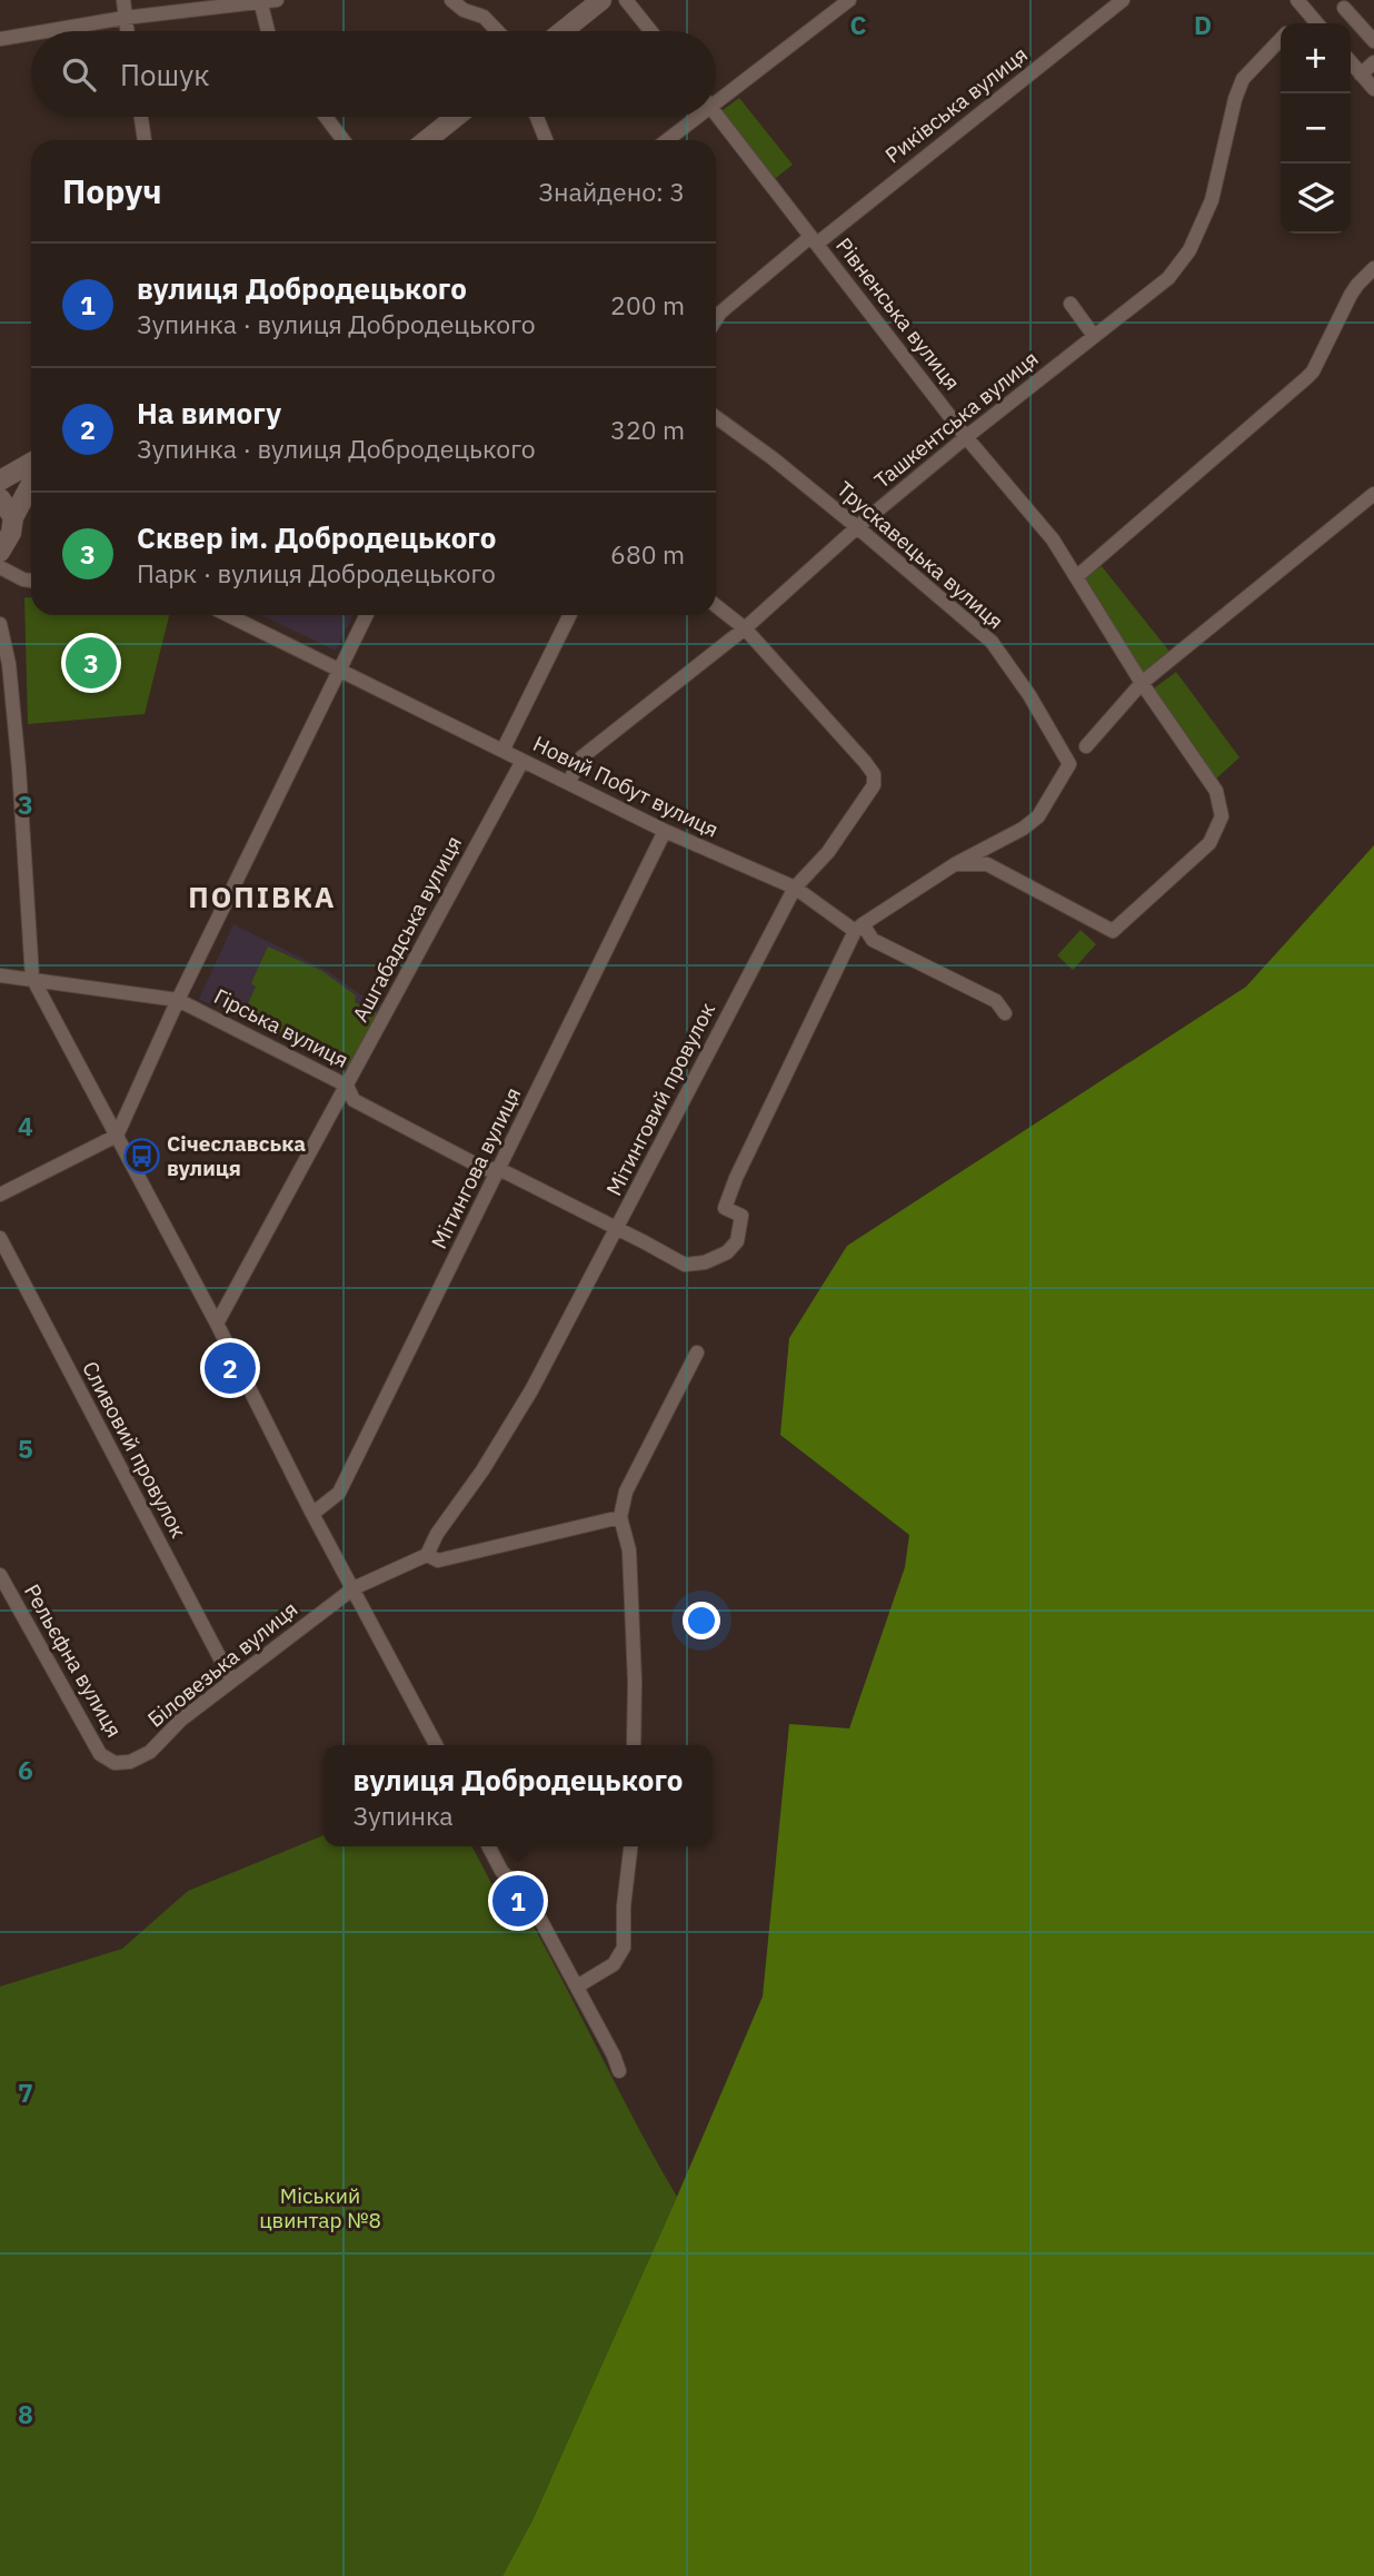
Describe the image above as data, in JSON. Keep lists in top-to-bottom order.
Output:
{
  "streets": {
    "street": [
      "Риківська вулиця",
      "Рівненська вулиця",
      "Ташкентська вулиця",
      "Трускавецька вулиця",
      "Новий Побут вулиця",
      "Ашгабадська вулиця",
      "Гірська вулиця",
      "Мітинговий провулок",
      "Мітингова вулиця",
      "Сливовий провулок",
      "Рельєфна вулиця",
      "Біловезька вулиця"
    ]
  },
  "crossings": [
    ["Риківська вулиця", "Рівненська вулиця"],
    ["Рівненська вулиця", "Ташкентська вулиця"],
    ["Рівненська вулиця", "Трускавецька вулиця"],
    ["Ташкентська вулиця", "Трускавецька вулиця"],
    ["Ташкентська вулиця", "Новий Побут вулиця"],
    ["Ташкентська вулиця", "Мітинговий провулок"],
    ["Новий Побут вулиця", "Ашгабадська вулиця"],
    ["Новий Побут вулиця", "Гірська вулиця"],
    ["Новий Побут вулиця", "Мітинговий провулок"],
    ["Новий Побут вулиця", "Мітингова вулиця"],
    ["Ашгабадська вулиця", "Гірська вулиця"],
    ["Гірська вулиця", "Мітинговий провулок"],
    ["Гірська вулиця", "Мітингова вулиця"],
    ["Мітинговий провулок", "Біловезька вулиця"],
    ["Сливовий провулок", "Біловезька вулиця"],
    ["Рельєфна вулиця", "Біловезька вулиця"]
  ],
  "districts": ["ПОПІВКА"],
  "parks": ["Міський цвинтар №8"],
  "places": {
    "bus stop": ["Січеславська вулиця"]
  },
  "page": {
    "map_buttons": ["+", "−"],
    "search": "Пошук",
    "heading": ["Поруч", "Знайдено: 3"],
    "list": [
      {
        "mark": "1",
        "name": "вулиця Добродецького",
        "note": "Зупинка · вулиця Добродецького",
        "value": "200 m"
      },
      {
        "mark": "2",
        "name": "На вимогу",
        "note": "Зупинка · вулиця Добродецького",
        "value": "320 m"
      },
      {
        "mark": "3",
        "name": "Сквер ім. Добродецького",
        "note": "Парк · вулиця Добродецького",
        "value": "680 m"
      }
    ],
    "pins": ["3", "2", "1"],
    "popup": ["вулиця Добродецького", "Зупинка"]
  },
  "grid": {
    "columns": ["C", "D"],
    "rows": [
      "3",
      "4",
      "5",
      "6",
      "7",
      "8"
    ]
  }
}
